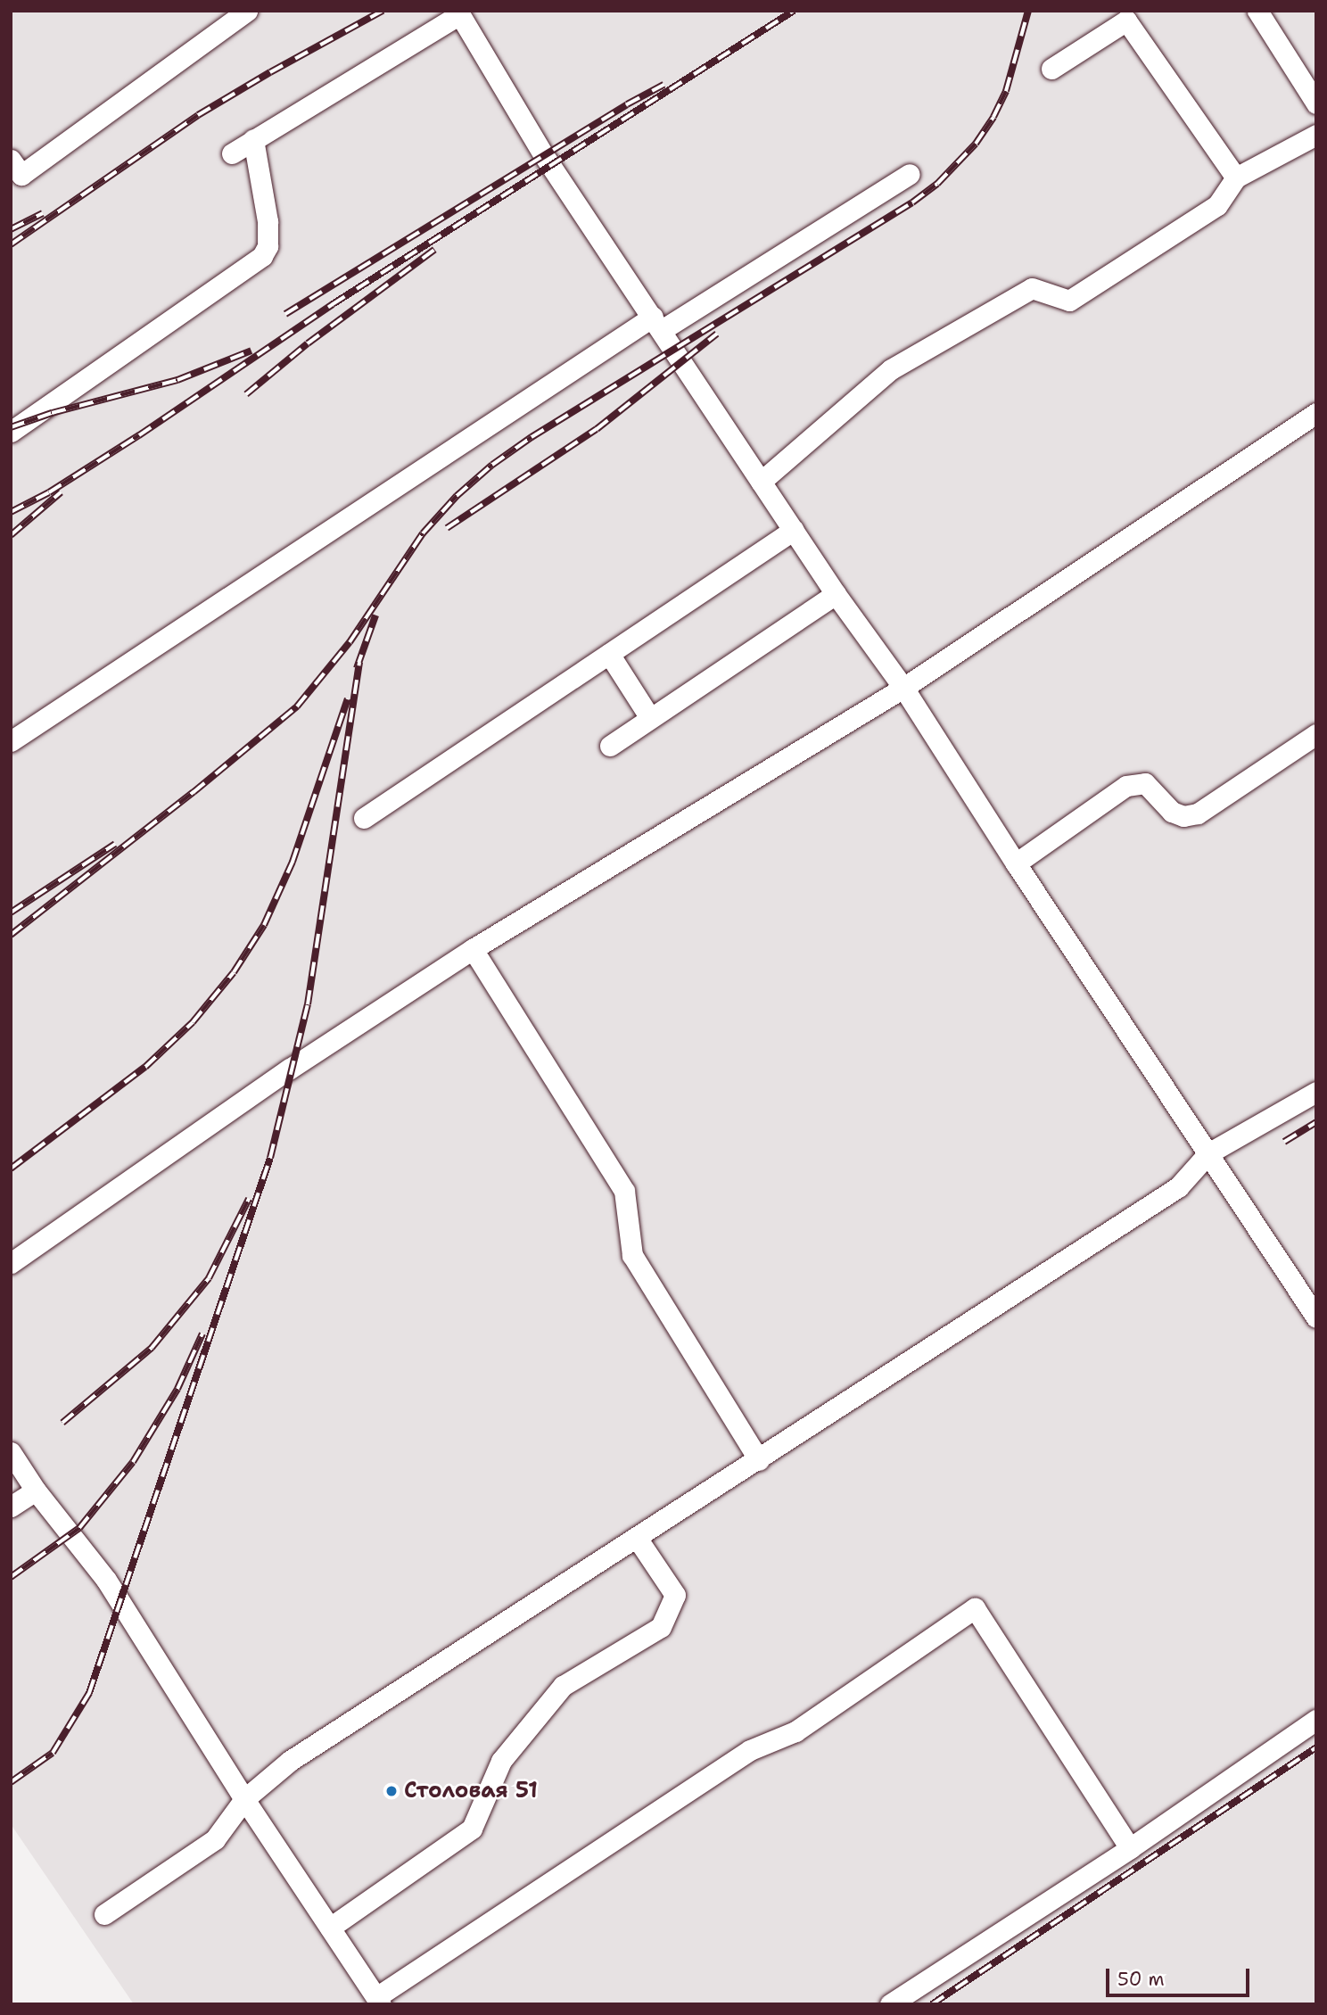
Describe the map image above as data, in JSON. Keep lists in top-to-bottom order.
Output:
{
  "places": ["Столовая 51"],
  "scale_bar": "50 m"
}
